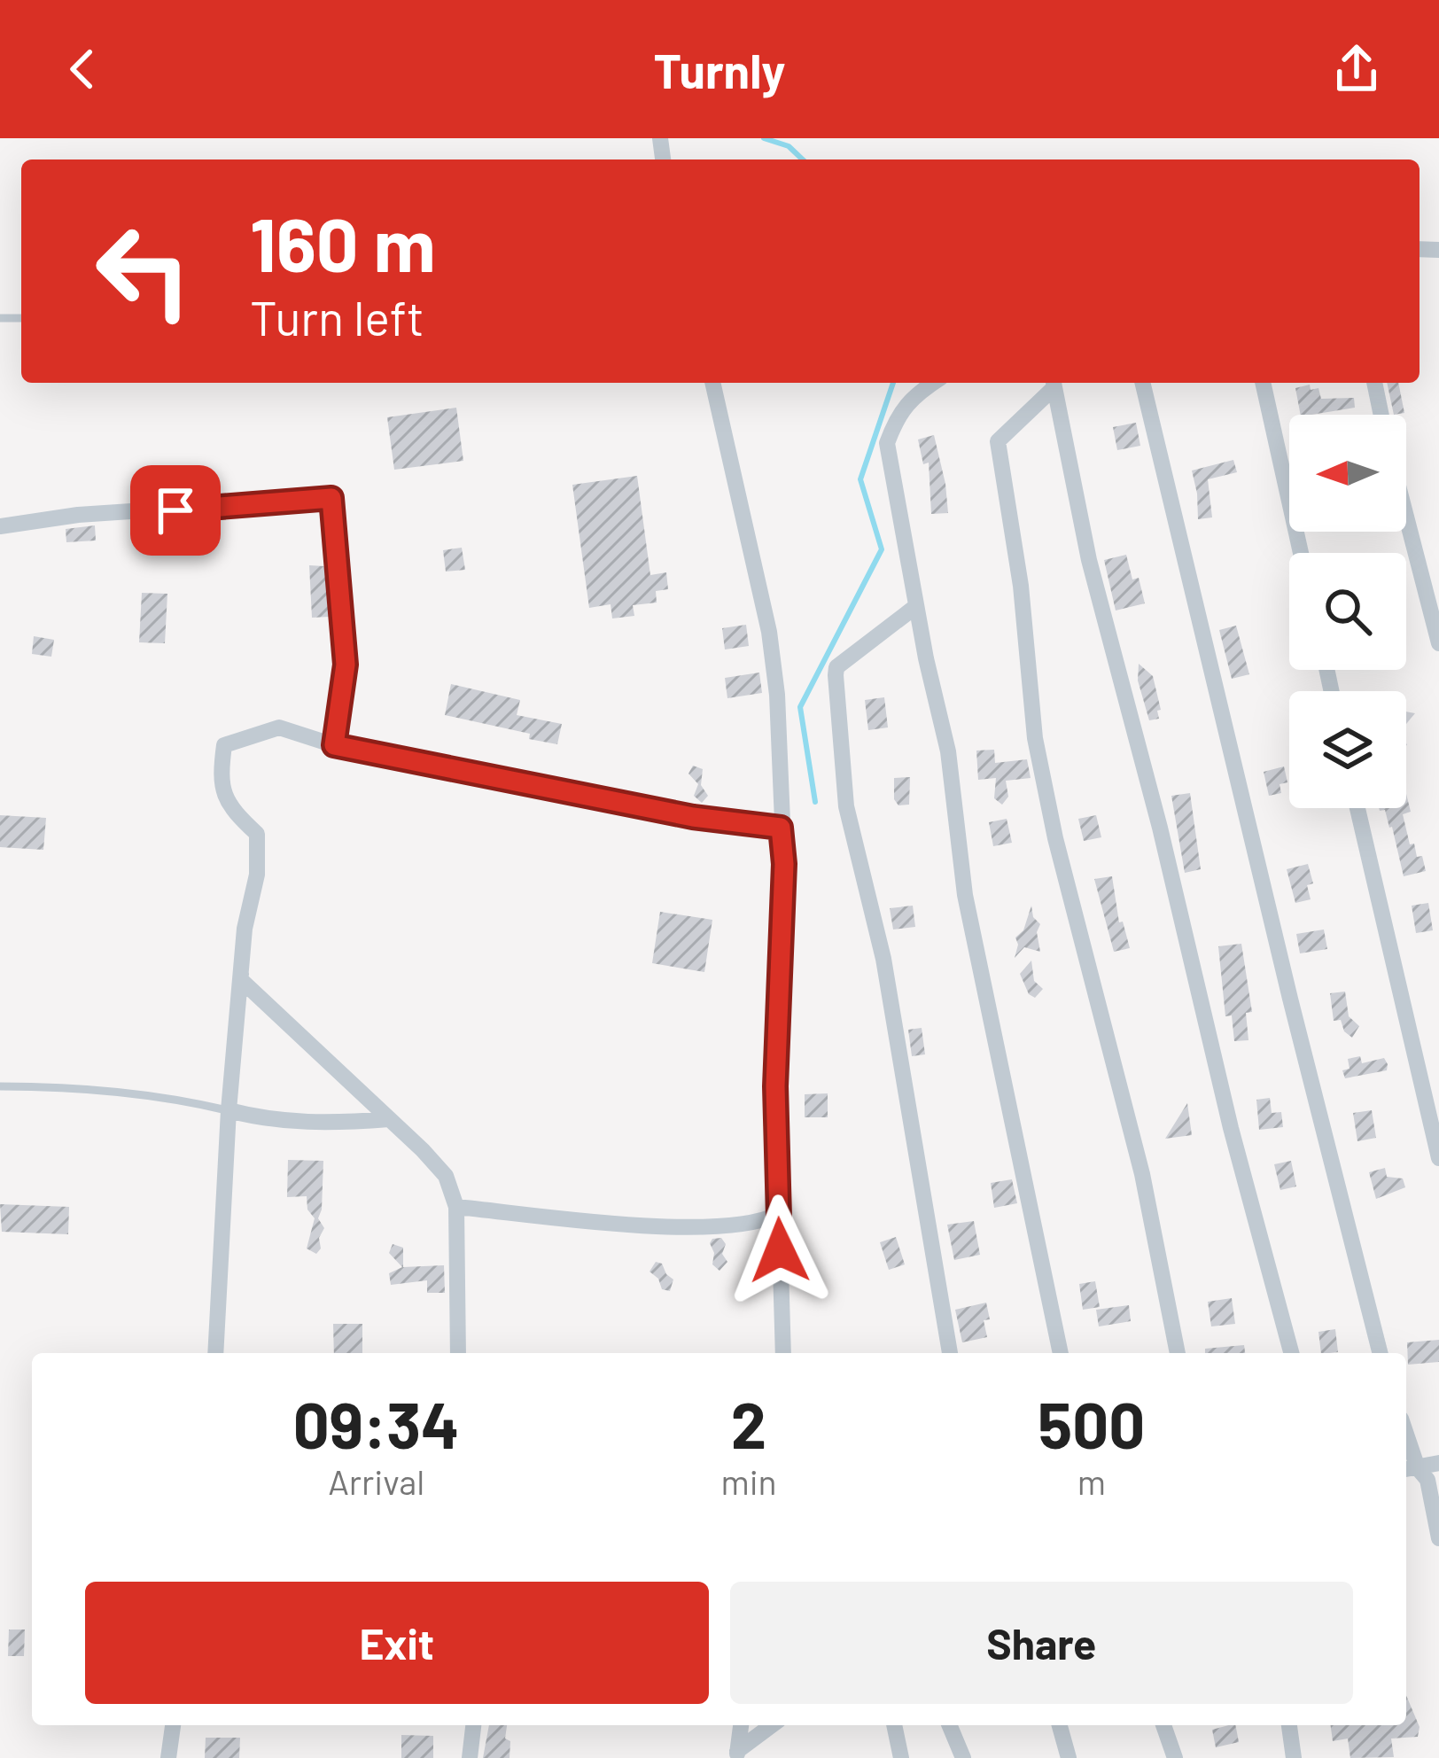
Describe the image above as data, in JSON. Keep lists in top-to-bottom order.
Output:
{
  "north": "left",
  "page": {
    "header": "Turnly",
    "turn": ["160 m", "Turn left"],
    "eta": [
      "09:34",
      "Arrival",
      "2",
      "min",
      "500",
      "m"
    ],
    "buttons": ["Exit", "Share"]
  }
}
